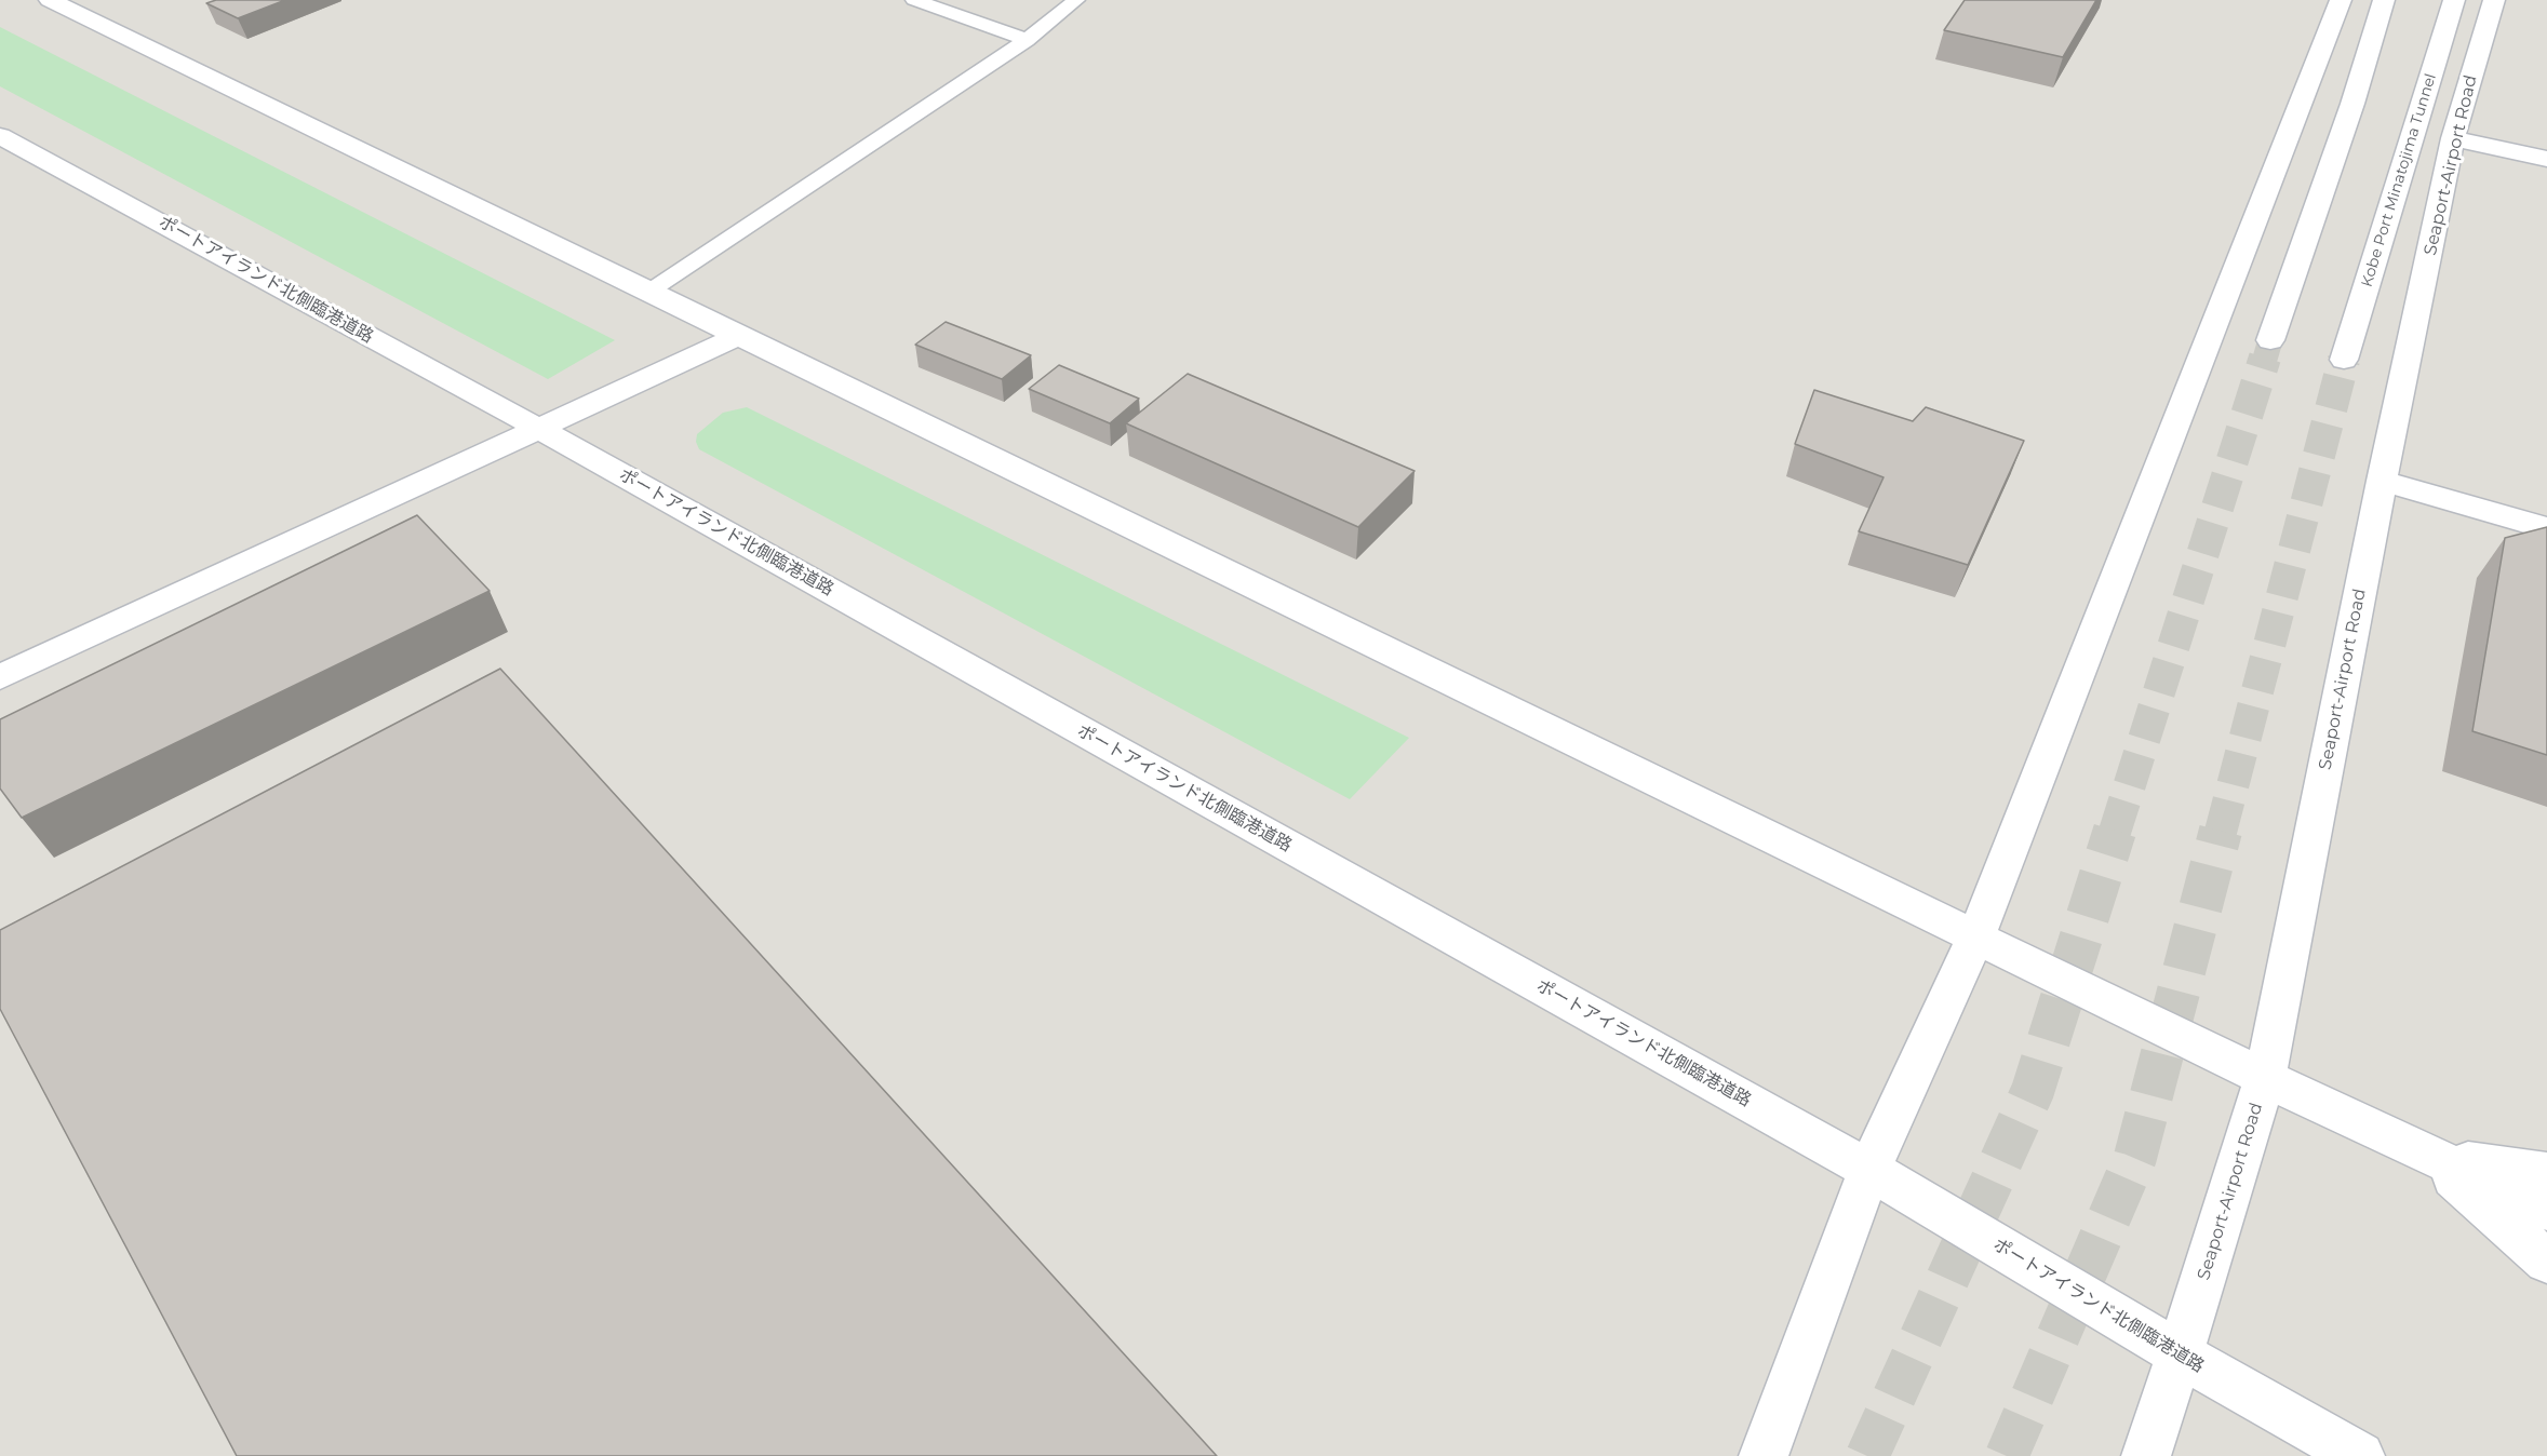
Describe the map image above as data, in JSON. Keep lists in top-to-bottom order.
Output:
{
  "streets": {
    "street": ["Seaport-Airport Road", "Kobe Port Minatojima Tunnel", "ポートアイランド北側臨港道路"]
  },
  "crossings": [
    ["Seaport-Airport Road", "ポートアイランド北側臨港道路"]
  ]
}
